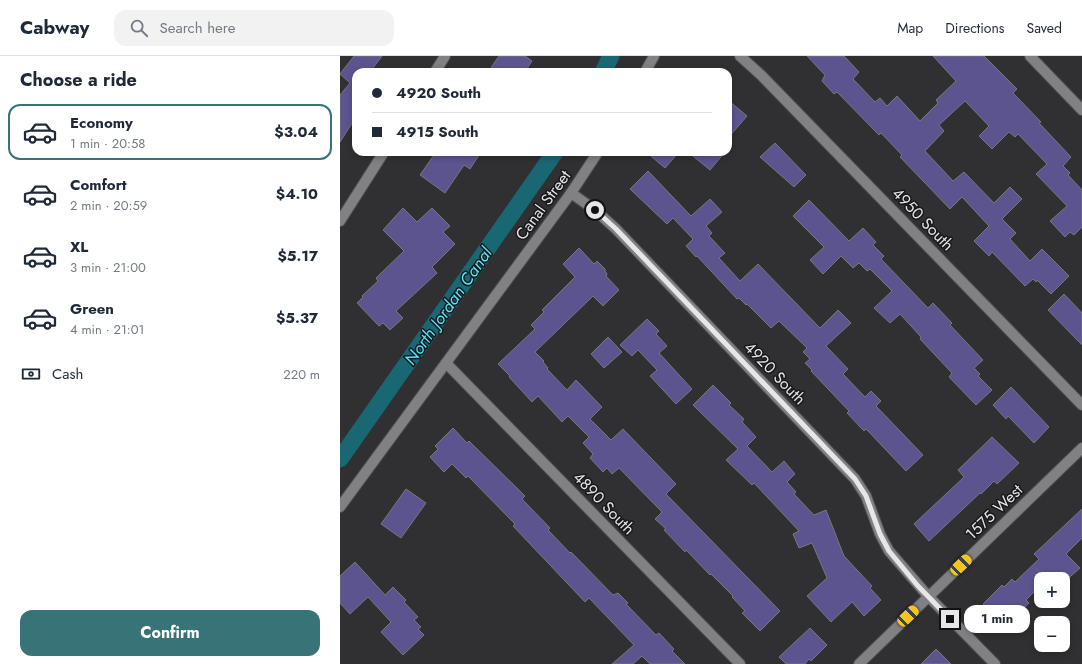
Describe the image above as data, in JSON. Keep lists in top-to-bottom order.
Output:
{
  "streets": {
    "street": [
      "Canal Street",
      "4950 South",
      "4920 South",
      "4890 South",
      "1575 West"
    ]
  },
  "crossings": [
    ["Canal Street", "4920 South"],
    ["Canal Street", "4890 South"],
    ["4920 South", "1575 West"]
  ],
  "water": ["North Jordan Canal"],
  "page": {
    "header": "Cabway",
    "search": "Search here",
    "nav": ["Map", "Directions", "Saved"],
    "heading": "Choose a ride",
    "banner": ["4920 South", "4915 South"],
    "list": [
      {
        "name": "Economy",
        "note": "1 min · 20:58",
        "value": "$3.04"
      },
      {
        "name": "Comfort",
        "note": "2 min · 20:59",
        "value": "$4.10"
      },
      {
        "name": "XL",
        "note": "3 min · 21:00",
        "value": "$5.17"
      },
      {
        "name": "Green",
        "note": "4 min · 21:01",
        "value": "$5.37"
      }
    ],
    "pay": ["Cash", "220 m"],
    "map_buttons": ["+", "−"],
    "buttons": "Confirm",
    "bubble": "1 min"
  }
}
